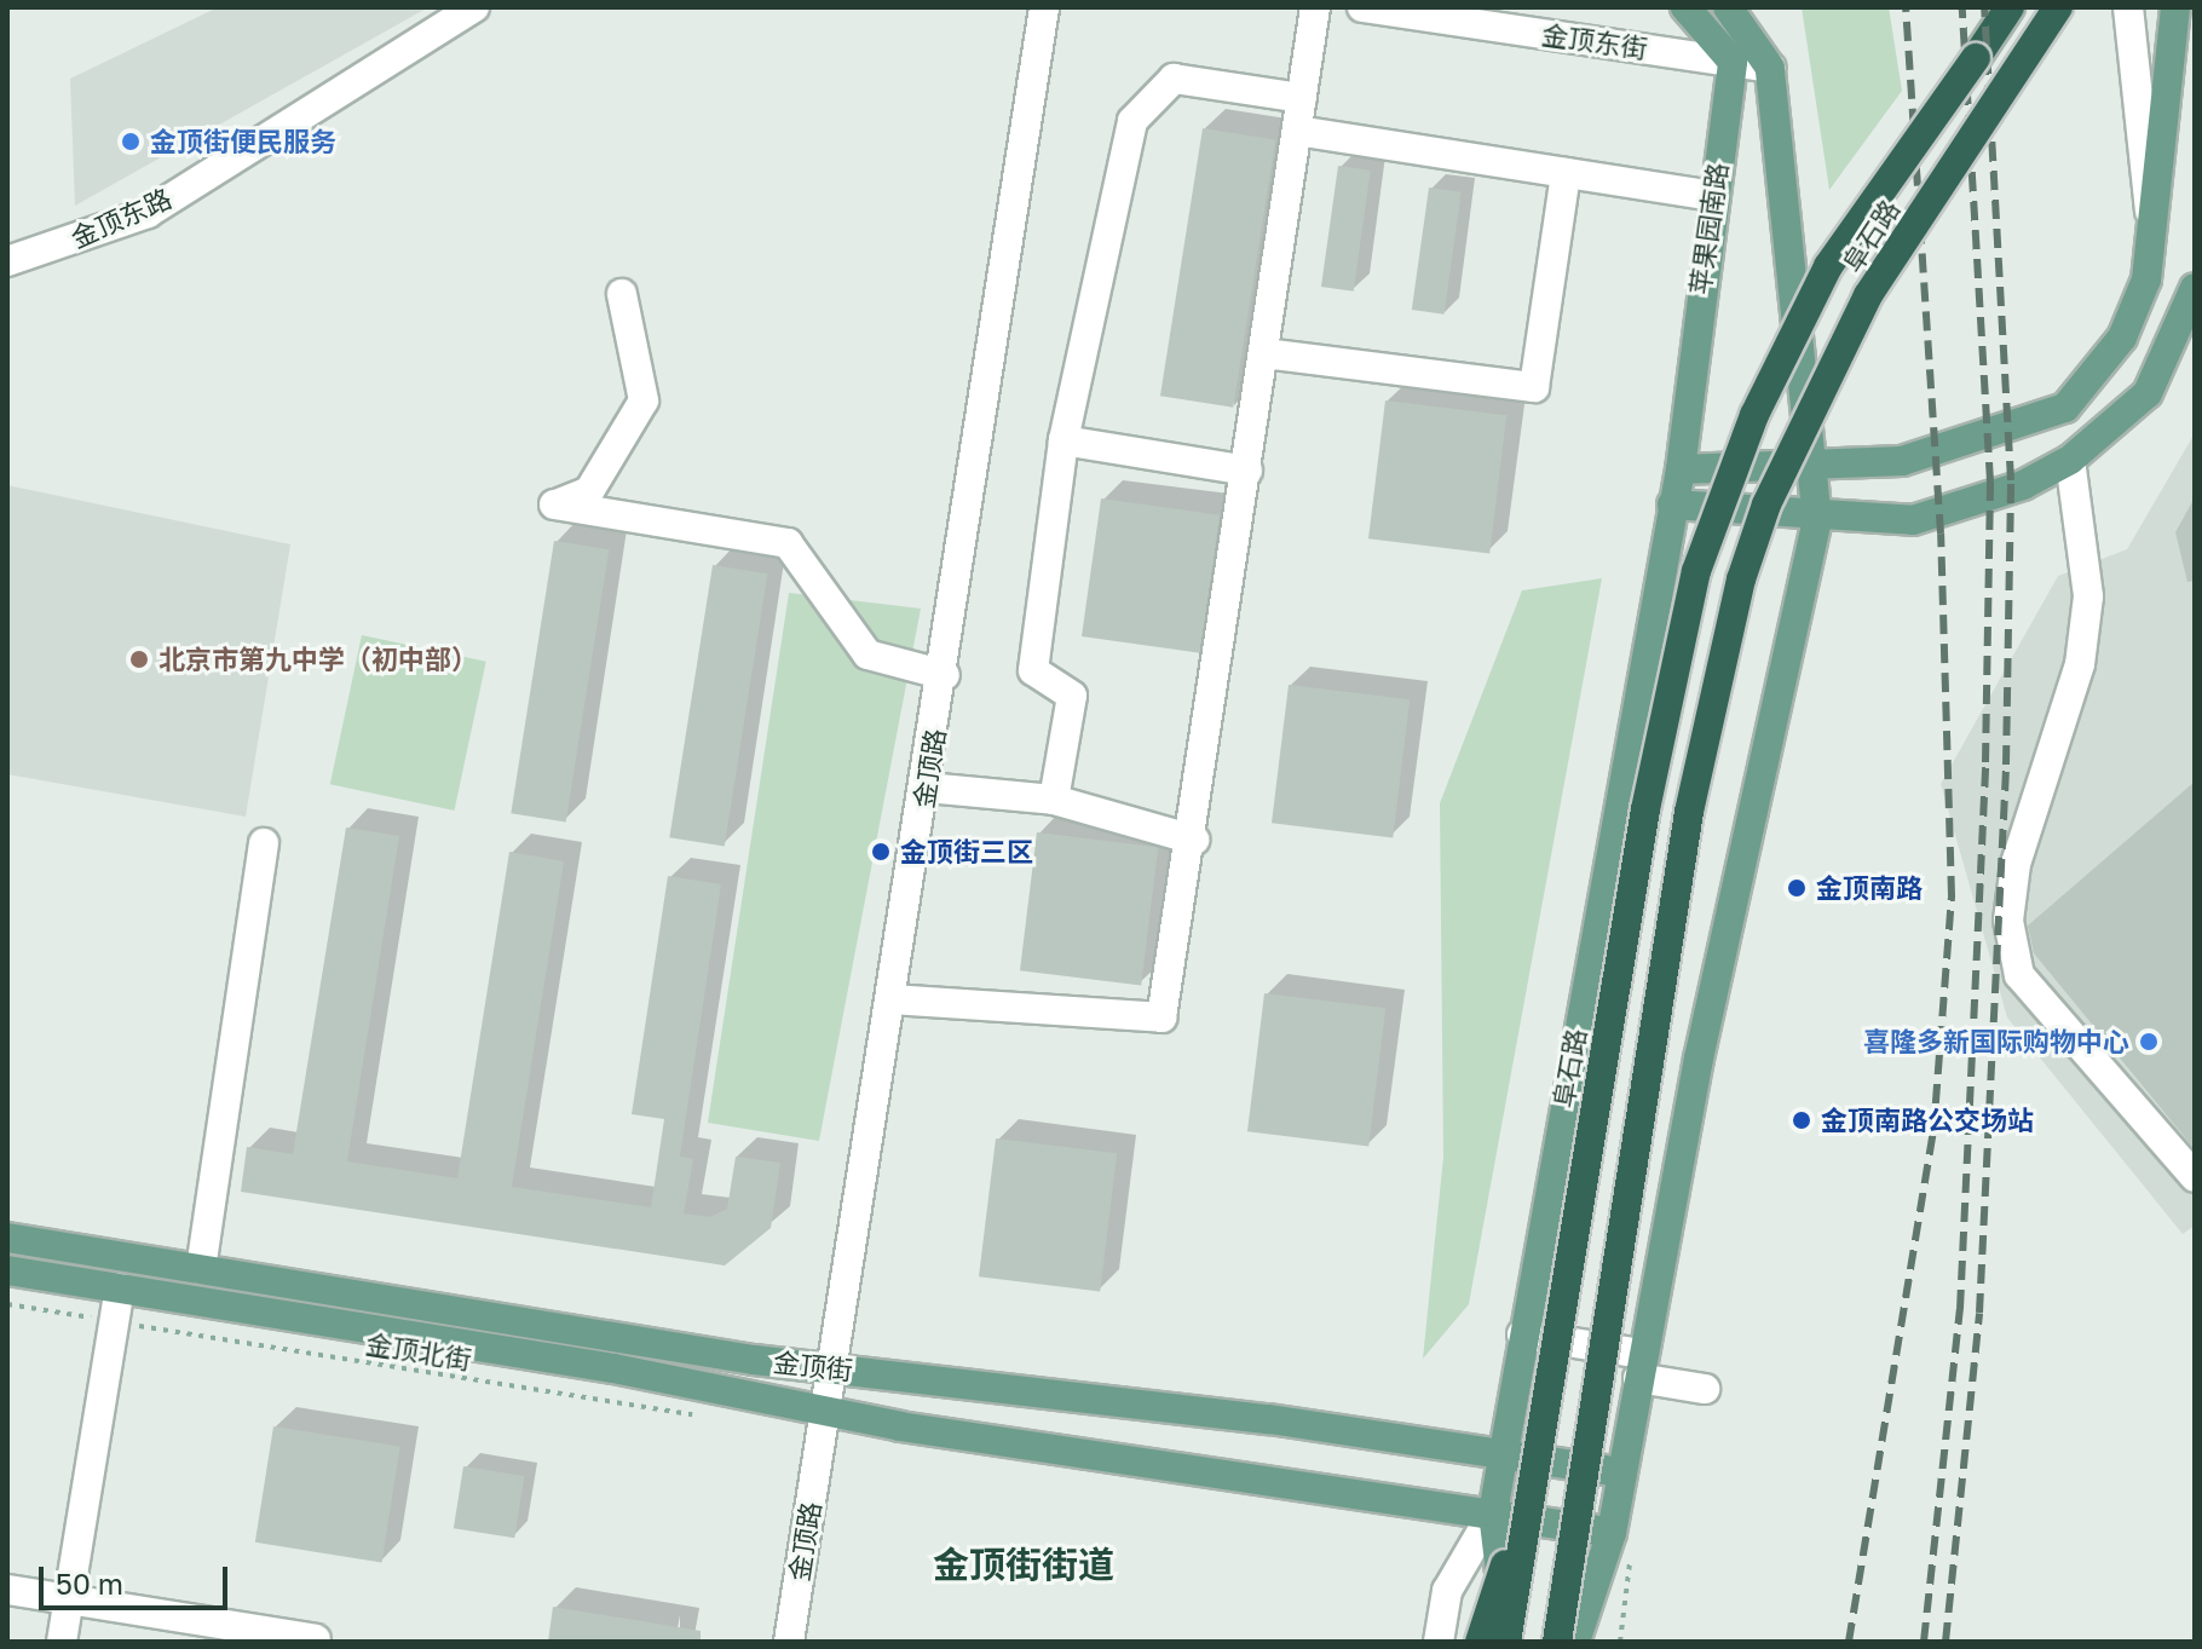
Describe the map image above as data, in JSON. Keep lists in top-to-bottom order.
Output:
{
  "streets": {
    "highway": ["阜石路"],
    "main road": ["苹果园南路", "金顶街"],
    "street": ["金顶东街", "金顶东路", "金顶路"],
    "path": ["金顶北街"]
  },
  "crossings": [
    ["金顶东街", "苹果园南路"],
    ["金顶路", "金顶街"]
  ],
  "districts": ["金顶街街道"],
  "places": [
    "金顶街便民服务",
    "北京市第九中学（初中部）",
    "金顶街三区",
    "金顶南路",
    "喜隆多新国际购物中心",
    "金顶南路公交场站"
  ],
  "scale_bar": "50 m"
}
